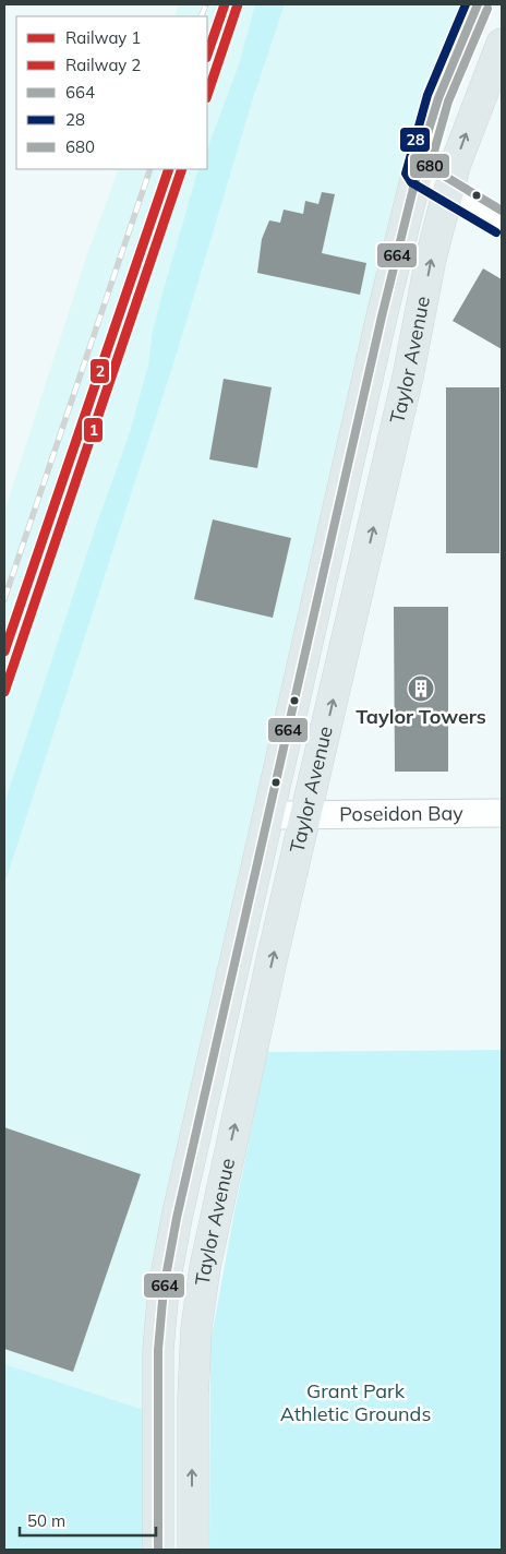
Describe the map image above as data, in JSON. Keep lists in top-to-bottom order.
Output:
{
  "streets": {
    "main road": ["Taylor Avenue"],
    "street": ["Poseidon Bay"]
  },
  "crossings": [
    ["Taylor Avenue", "Poseidon Bay"]
  ],
  "parks": ["Grant Park Athletic Grounds"],
  "places": {
    "building": ["Taylor Towers"]
  },
  "lines": [
    "rail line 1",
    "rail line 2",
    "transit line 664",
    "transit line 28",
    "transit line 680"
  ],
  "legend": [
    "Railway 1",
    "Railway 2",
    "664",
    "28",
    "680"
  ],
  "scale_bar": "50 m"
}
